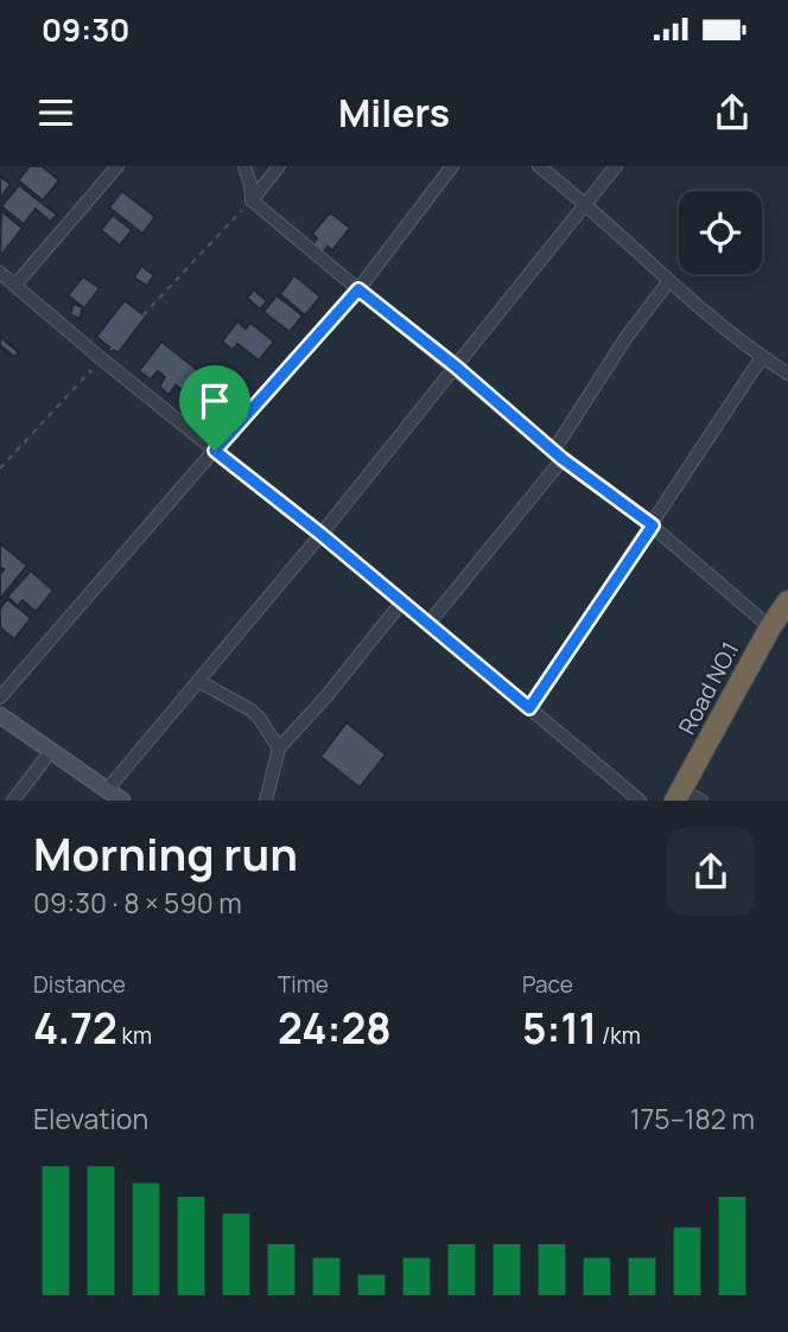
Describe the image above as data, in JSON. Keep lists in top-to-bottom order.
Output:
{
  "streets": {
    "highway": ["Road NO.1"]
  },
  "page": {
    "status": "09:30",
    "header": "Milers",
    "heading": ["Morning run", "09:30 · 8 × 590 m"],
    "stats": [
      ["Distance", "4.72 km"],
      ["Time", "24:28"],
      ["Pace", "5:11 /km"]
    ],
    "chart": ["Elevation", "175–182 m"]
  }
}
